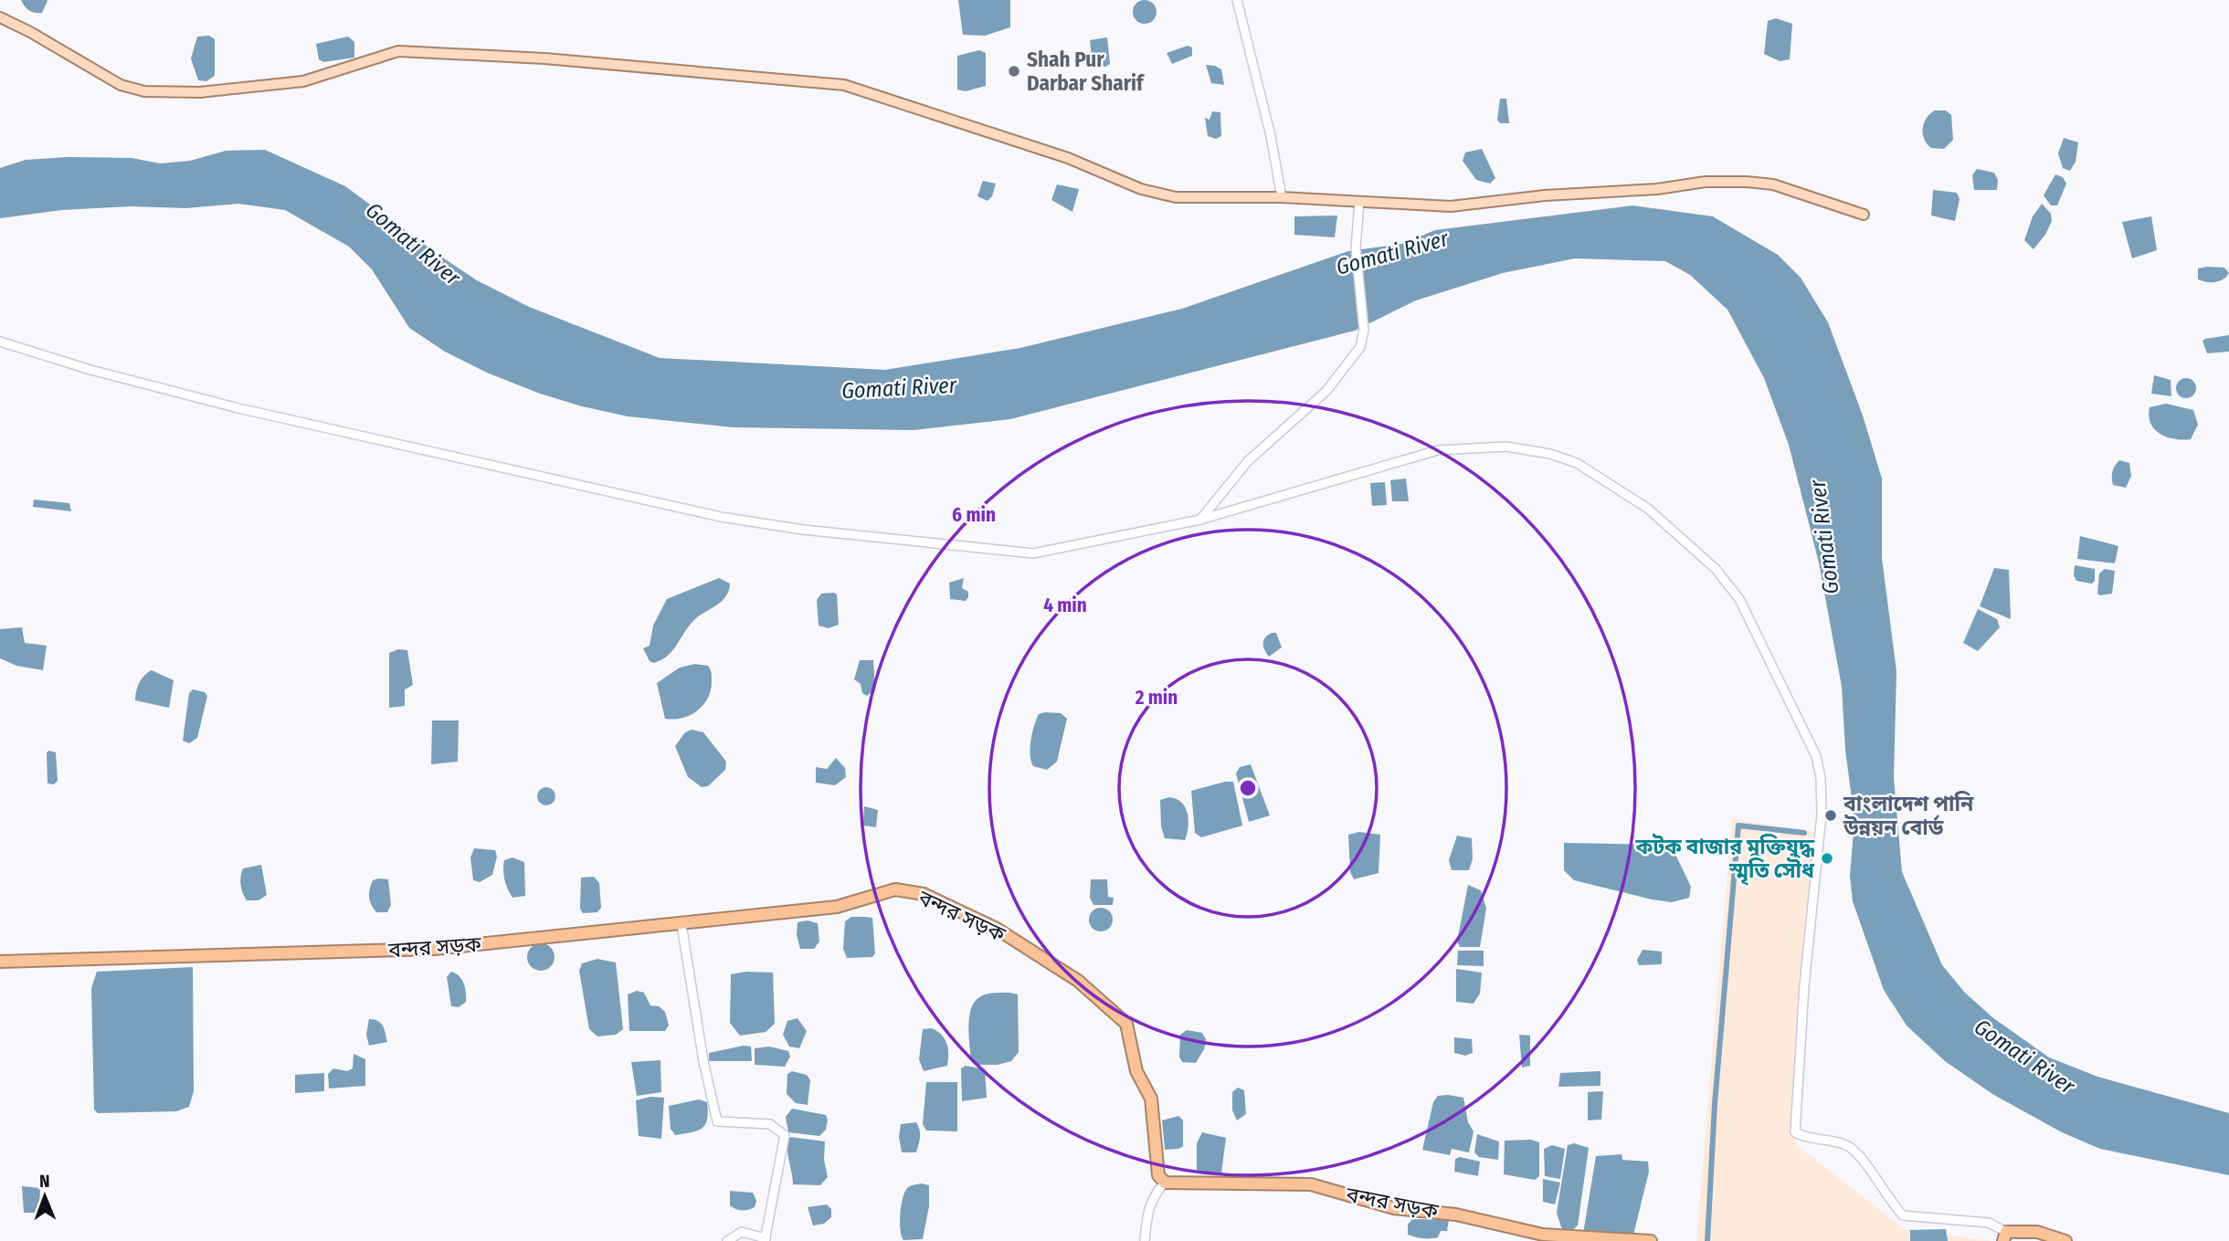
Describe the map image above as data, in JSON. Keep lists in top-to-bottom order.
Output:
{
  "streets": {
    "highway": ["বন্দর সড়ক"]
  },
  "water": ["Gomati River"],
  "places": ["Shah Pur Darbar Sharif", "বাংলাদেশ পানি উন্নয়ন বোর্ড", "কটক বাজার মুক্তিযুদ্ধ স্মৃতি সৌধ"],
  "north": "top",
  "rings": ["6 min", "4 min", "2 min"]
}
